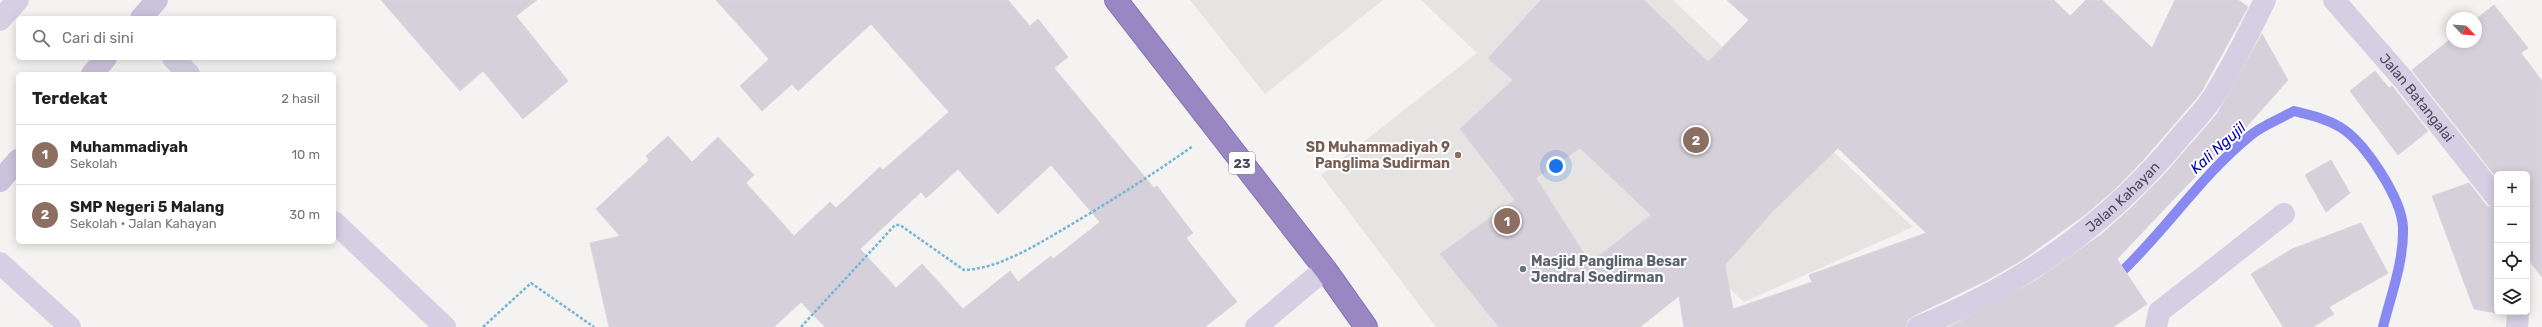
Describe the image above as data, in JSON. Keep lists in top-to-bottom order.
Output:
{
  "streets": {
    "highway": ["23"],
    "street": ["Jalan Batangalai", "Jalan Kahayan"]
  },
  "water": ["Kali Ngujil"],
  "places": ["SD Muhammadiyah 9 Panglima Sudirman", "Masjid Panglima Besar Jendral Soedirman"],
  "north": "bottom right",
  "page": {
    "search": "Cari di sini",
    "heading": ["Terdekat", "2 hasil"],
    "list": [
      {
        "mark": "1",
        "name": "Muhammadiyah",
        "note": "Sekolah",
        "value": "10 m"
      },
      {
        "mark": "2",
        "name": "SMP Negeri 5 Malang",
        "note": "Sekolah · Jalan Kahayan",
        "value": "30 m"
      }
    ],
    "pins": ["2", "1"],
    "map_buttons": ["+", "−"]
  }
}
